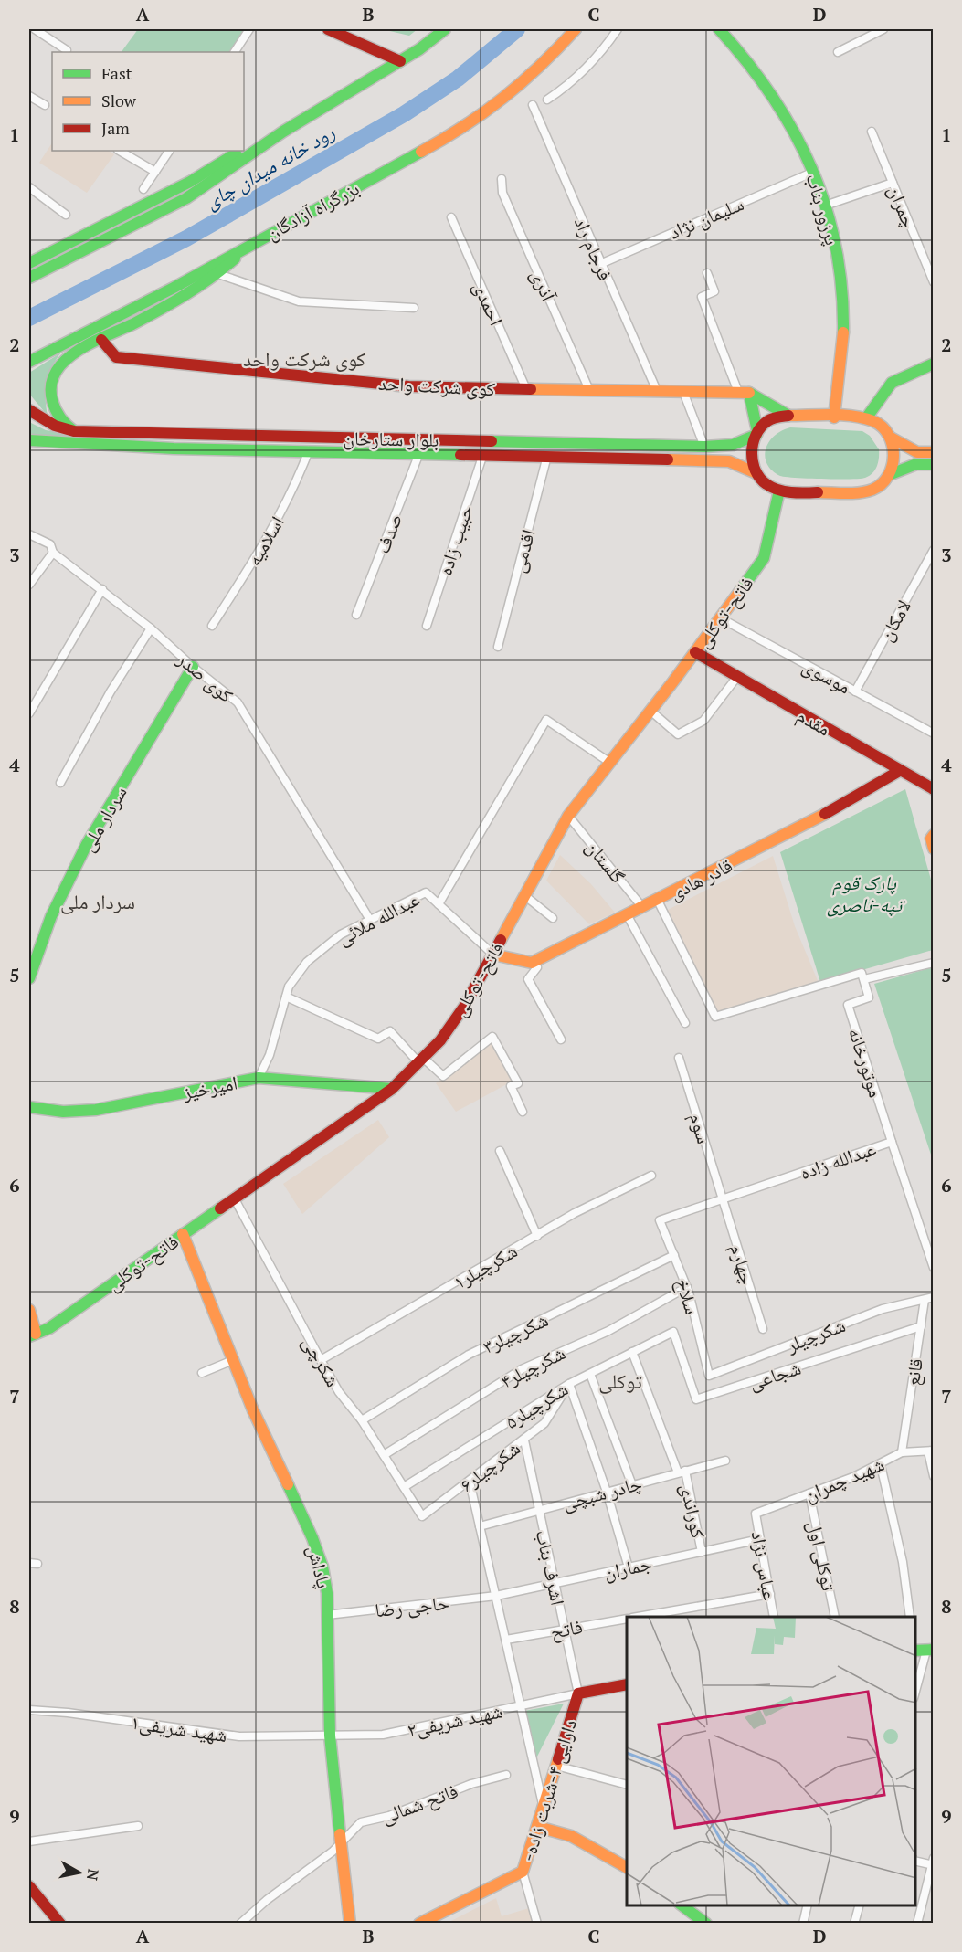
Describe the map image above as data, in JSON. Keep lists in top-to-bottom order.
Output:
{
  "streets": {
    "main road": [
      "پرزور بناب",
      "بزرگراه آزادگان",
      "کوی شرکت واحد",
      "بلوار ستارخان",
      "فاتح-توکلی",
      "مقدم",
      "سردار ملی",
      "قادر هادی",
      "امیرخیز",
      "پاداش",
      "-دارایی ۴-شربت زاده"
    ],
    "street": [
      "چمران",
      "سلیمان نژاد",
      "فرجام راد",
      "آذری",
      "احمدی",
      "صدف",
      "حبیب زاده",
      "اسلامیه",
      "اقدمی",
      "لامکان",
      "موسوی",
      "کوی صدر",
      "گلستان",
      "عبدالله ملائی",
      "موتورخانه",
      "سوم",
      "عبدالله زاده",
      "چهارم",
      "شکرچیلر۱",
      "سلاخ",
      "شکرچیلر۳",
      "شکرچیلر",
      "شکرچی",
      "شکرچیلر۴",
      "قانع",
      "شجاعی",
      "شکرچیلر۵",
      "شکرچیلر۶",
      "شهید چمران",
      "چادر شبچی",
      "کوراندی",
      "توکلی اول",
      "عباس نژاد",
      "اشرف بناب",
      "جماران",
      "حاجی رضا",
      "فاتح",
      "شهید شریفی۲",
      "شهید شریفی۱",
      "فاتح شمالی"
    ]
  },
  "crossings": [
    ["پرزور بناب", "سلیمان نژاد"],
    ["سلیمان نژاد", "فرجام راد"],
    ["فرجام راد", "کوی شرکت واحد"],
    ["آذری", "کوی شرکت واحد"],
    ["احمدی", "کوی شرکت واحد"],
    ["بلوار ستارخان", "صدف"],
    ["بلوار ستارخان", "حبیب زاده"],
    ["بلوار ستارخان", "اسلامیه"],
    ["بلوار ستارخان", "اقدمی"],
    ["بلوار ستارخان", "فاتح-توکلی"],
    ["فاتح-توکلی", "موسوی"],
    ["فاتح-توکلی", "مقدم"],
    ["فاتح-توکلی", "گلستان"],
    ["فاتح-توکلی", "عبدالله ملائی"],
    ["فاتح-توکلی", "امیرخیز"],
    ["فاتح-توکلی", "شکرچی"],
    ["فاتح-توکلی", "پاداش"],
    ["لامکان", "موسوی"],
    ["کوی صدر", "سردار ملی"],
    ["کوی صدر", "عبدالله ملائی"],
    ["مقدم", "قادر هادی"],
    ["گلستان", "قادر هادی"],
    ["عبدالله ملائی", "امیرخیز"],
    ["موتورخانه", "عبدالله زاده"],
    ["سوم", "عبدالله زاده"],
    ["سوم", "چهارم"],
    ["عبدالله زاده", "چهارم"],
    ["عبدالله زاده", "سلاخ"],
    ["شکرچیلر۱", "شکرچی"],
    ["سلاخ", "شکرچیلر۳"],
    ["سلاخ", "شکرچیلر"],
    ["سلاخ", "شکرچیلر۴"],
    ["شکرچیلر۳", "شکرچی"],
    ["شکرچیلر", "قانع"],
    ["شکرچی", "شکرچیلر۴"],
    ["شکرچی", "شکرچیلر۵"],
    ["شکرچی", "شکرچیلر۶"],
    ["قانع", "شجاعی"],
    ["قانع", "شهید چمران"],
    ["شجاعی", "شکرچیلر۵"],
    ["شکرچیلر۵", "شکرچیلر۶"],
    ["شکرچیلر۵", "کوراندی"],
    ["شکرچیلر۶", "اشرف بناب"],
    ["شهید چمران", "توکلی اول"],
    ["شهید چمران", "عباس نژاد"],
    ["چادر شبچی", "کوراندی"],
    ["چادر شبچی", "اشرف بناب"],
    ["کوراندی", "جماران"],
    ["عباس نژاد", "جماران"],
    ["پاداش", "حاجی رضا"],
    ["پاداش", "شهید شریفی۲"],
    ["پاداش", "شهید شریفی۱"],
    ["پاداش", "فاتح شمالی"],
    ["اشرف بناب", "جماران"],
    ["اشرف بناب", "فاتح"],
    ["اشرف بناب", "شهید شریفی۲"],
    ["اشرف بناب", "-دارایی ۴-شربت زاده"],
    ["جماران", "حاجی رضا"],
    ["شهید شریفی۲", "شهید شریفی۱"],
    ["شهید شریفی۲", "-دارایی ۴-شربت زاده"]
  ],
  "districts": ["کوی شرکت واحد", "سردار ملی", "توکلی"],
  "water": ["رود خانه میدان چای"],
  "parks": ["پارک قوم تپه-ناصری"],
  "legend": ["Fast", "Slow", "Jam"],
  "north": "right",
  "grid": {
    "columns": [
      "A",
      "B",
      "C",
      "D"
    ],
    "rows": [
      "1",
      "2",
      "3",
      "4",
      "5",
      "6",
      "7",
      "8",
      "9"
    ]
  }
}
